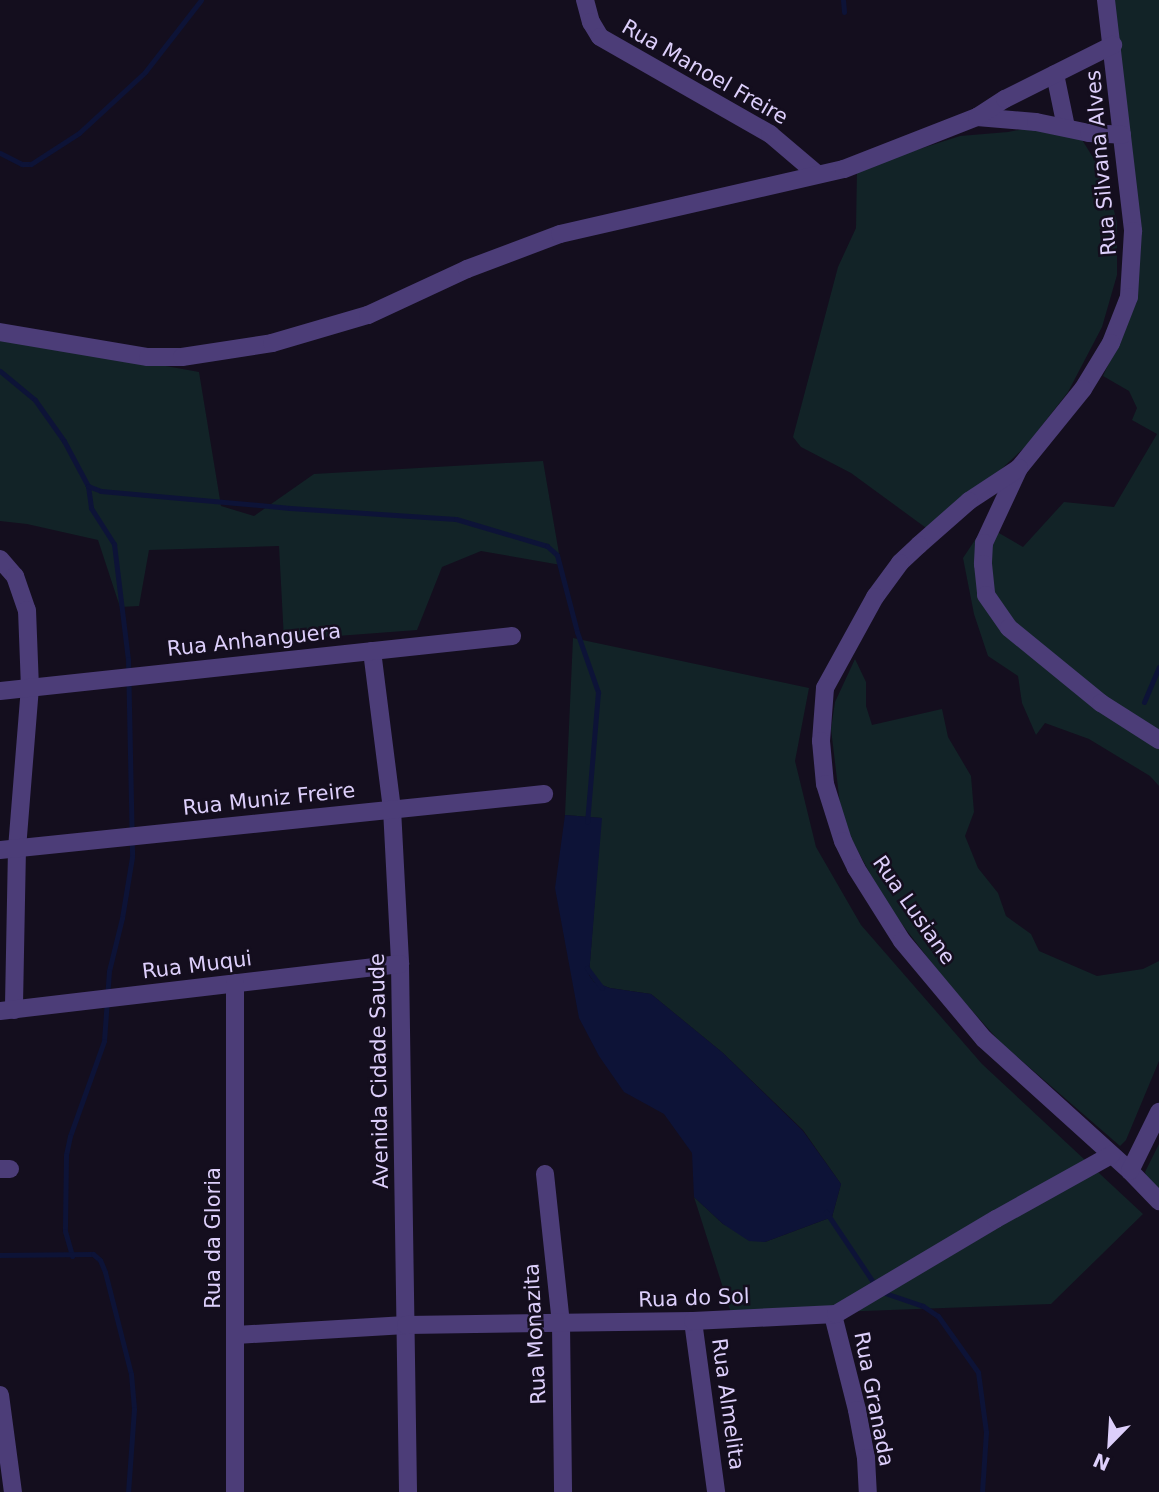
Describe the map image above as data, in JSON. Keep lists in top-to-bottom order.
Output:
{
  "streets": {
    "street": [
      "Rua Manoel Freire",
      "Rua Silvana Alves",
      "Rua Anhanguera",
      "Rua Muniz Freire",
      "Rua Lusiane",
      "Rua Muqui",
      "Avenida Cidade Saude",
      "Rua da Gloria",
      "Rua do Sol",
      "Rua Monazita",
      "Rua Granada",
      "Rua Almelita"
    ]
  },
  "crossings": [
    ["Rua Silvana Alves", "Rua Lusiane"],
    ["Rua Anhanguera", "Avenida Cidade Saude"],
    ["Rua Muniz Freire", "Avenida Cidade Saude"],
    ["Rua Lusiane", "Rua do Sol"],
    ["Rua Muqui", "Avenida Cidade Saude"],
    ["Rua Muqui", "Rua da Gloria"],
    ["Avenida Cidade Saude", "Rua do Sol"],
    ["Rua da Gloria", "Rua do Sol"],
    ["Rua do Sol", "Rua Monazita"],
    ["Rua do Sol", "Rua Granada"],
    ["Rua do Sol", "Rua Almelita"]
  ],
  "north": "bottom left"
}
